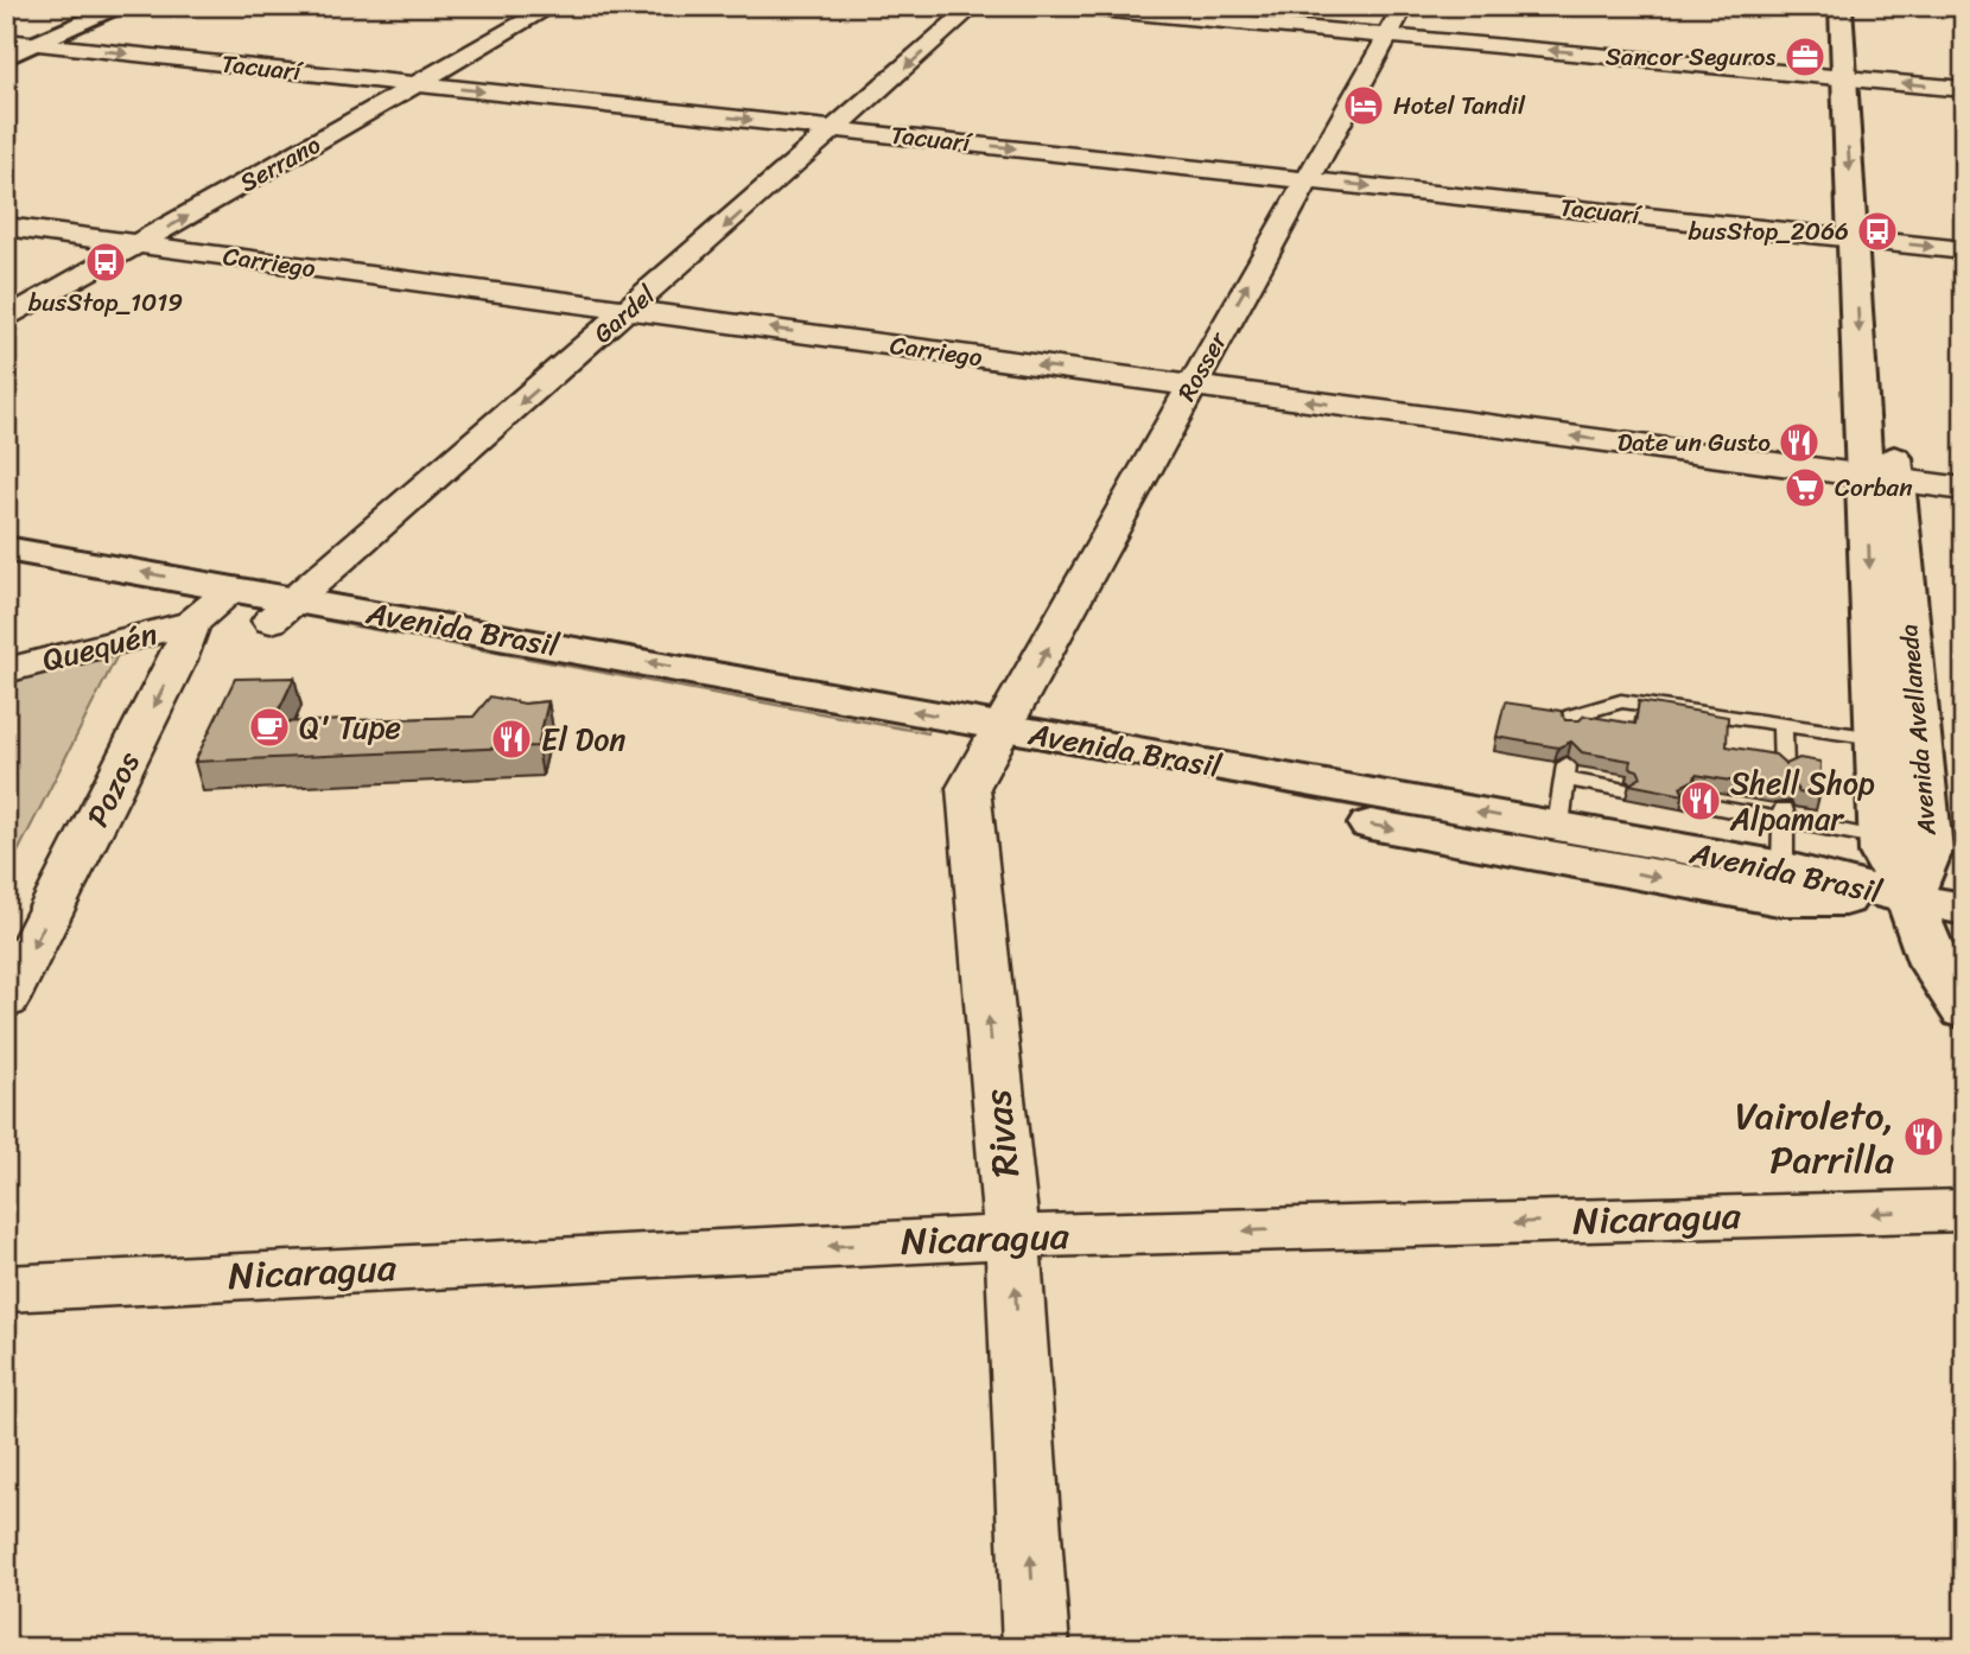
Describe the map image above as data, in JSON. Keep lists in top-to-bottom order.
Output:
{
  "streets": {
    "main road": ["Avenida Brasil", "Avenida Avellaneda"],
    "street": [
      "Tacuarí",
      "Serrano",
      "Carriego",
      "Gardel",
      "Rosser",
      "Quequén",
      "Pozos",
      "Rivas",
      "Nicaragua"
    ]
  },
  "crossings": [
    ["Tacuarí", "Serrano"],
    ["Tacuarí", "Gardel"],
    ["Tacuarí", "Rosser"],
    ["Tacuarí", "Avenida Avellaneda"],
    ["Serrano", "Carriego"],
    ["Carriego", "Gardel"],
    ["Carriego", "Rosser"],
    ["Carriego", "Avenida Avellaneda"],
    ["Gardel", "Avenida Brasil"],
    ["Rosser", "Avenida Brasil"],
    ["Rosser", "Rivas"],
    ["Avenida Brasil", "Quequén"],
    ["Avenida Brasil", "Avenida Avellaneda"],
    ["Avenida Brasil", "Pozos"],
    ["Avenida Brasil", "Rivas"],
    ["Quequén", "Pozos"],
    ["Rivas", "Nicaragua"]
  ],
  "one_way": [
    "Serrano",
    "Gardel",
    "Rosser",
    "Pozos",
    "Rivas",
    "Nicaragua"
  ],
  "places": {
    "office": ["Sancor Seguros"],
    "hotel": ["Hotel Tandil"],
    "bus stop": ["busStop_2066", "busStop_1019"],
    "restaurant": [
      "Date un Gusto",
      "El Don",
      "Shell Shop Alpamar",
      "Vairoleto, Parrilla"
    ],
    "supermarket": ["Corban"],
    "cafe": ["Q' Tupe"]
  }
}
